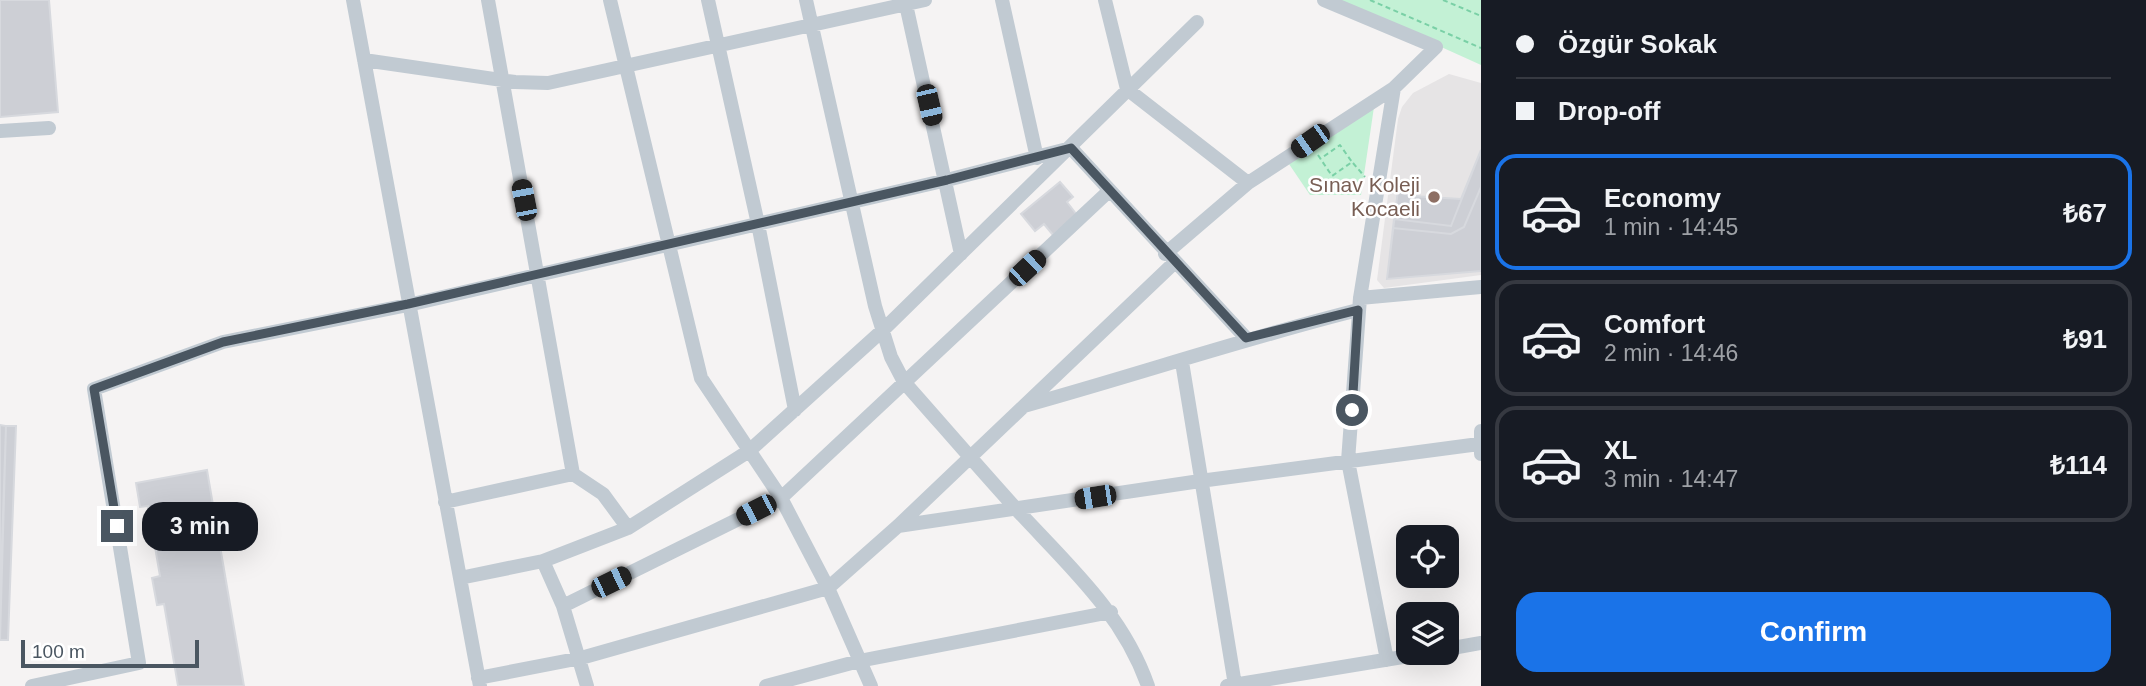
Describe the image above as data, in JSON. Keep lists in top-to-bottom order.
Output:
{
  "places": ["Sınav Koleji Kocaeli"],
  "scale_bar": "100 m",
  "page": {
    "banner": ["Özgür Sokak", "Drop-off"],
    "list": [
      {
        "name": "Economy",
        "note": "1 min · 14:45",
        "value": "₺67"
      },
      {
        "name": "Comfort",
        "note": "2 min · 14:46",
        "value": "₺91"
      },
      {
        "name": "XL",
        "note": "3 min · 14:47",
        "value": "₺114"
      }
    ],
    "bubble": "3 min",
    "buttons": "Confirm",
    "scale": "100 m"
  }
}
